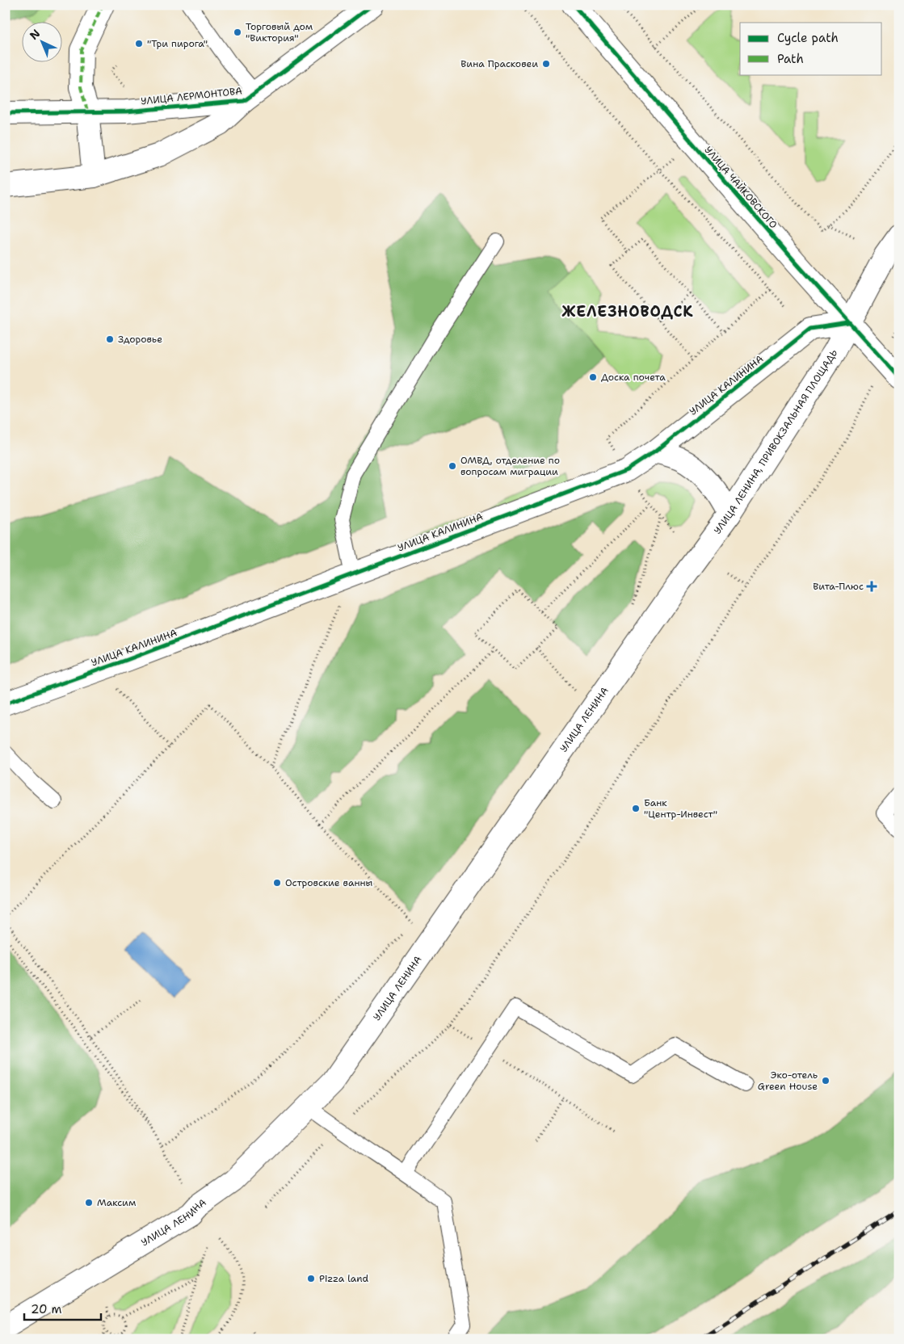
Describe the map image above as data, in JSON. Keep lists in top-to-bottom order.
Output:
{
  "streets": {
    "street": [
      "УЛИЦА ЛЕРМОНТОВА",
      "УЛИЦА ЧАЙКОВСКОГО",
      "УЛИЦА КАЛИНИНА",
      "УЛИЦА ЛЕНИНА, ПРИВОКЗАЛЬНАЯ ПЛОЩАДЬ",
      "УЛИЦА ЛЕНИНА"
    ]
  },
  "crossings": [
    ["УЛИЦА ЧАЙКОВСКОГО", "УЛИЦА КАЛИНИНА"],
    ["УЛИЦА ЧАЙКОВСКОГО", "УЛИЦА ЛЕНИНА, ПРИВОКЗАЛЬНАЯ ПЛОЩАДЬ"],
    ["УЛИЦА КАЛИНИНА", "УЛИЦА ЛЕНИНА, ПРИВОКЗАЛЬНАЯ ПЛОЩАДЬ"],
    ["УЛИЦА ЛЕНИНА, ПРИВОКЗАЛЬНАЯ ПЛОЩАДЬ", "УЛИЦА ЛЕНИНА"]
  ],
  "districts": ["ЖЕЛЕЗНОВОДСК"],
  "places": {
    "other": [
      "Торговый дом \"Виктория\"",
      "\"Три пирога\"",
      "Вина Прасковеи",
      "Здоровье",
      "Доска почета",
      "ОМВД, отделение по вопросам миграции",
      "Банк \"Центр-Инвест\"",
      "Островские ванны",
      "Эко-отель Green House",
      "Максим",
      "Pizza land"
    ],
    "health": ["Вита-Плюс"]
  },
  "legend": ["Cycle path", "Path"],
  "scale_bar": "20 m",
  "north": "top left"
}
